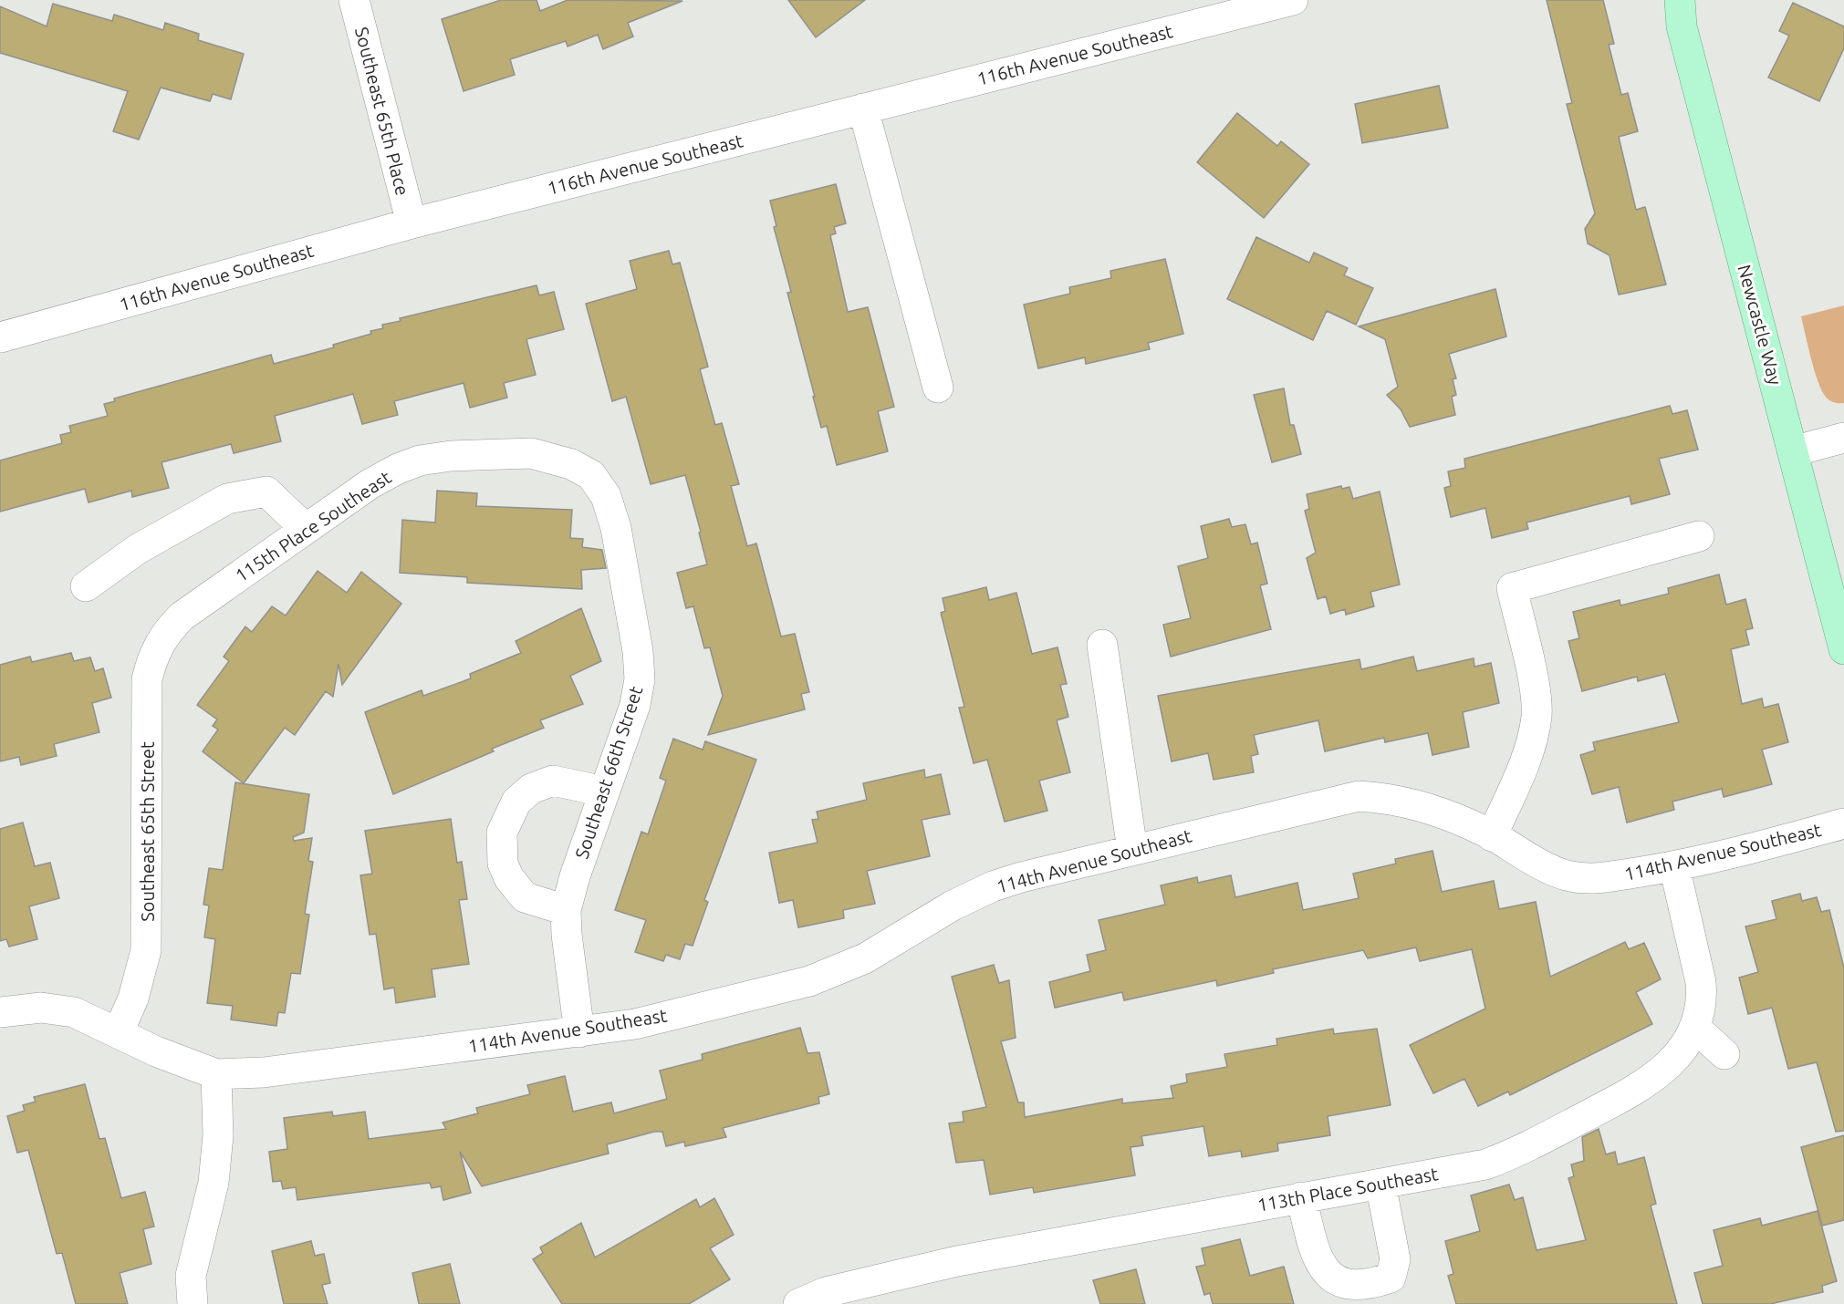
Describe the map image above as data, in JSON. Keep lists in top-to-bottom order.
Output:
{
  "streets": {
    "main road": ["Newcastle Way"],
    "street": [
      "116th Avenue Southeast",
      "Southeast 65th Place",
      "115th Place Southeast",
      "Southeast 66th Street",
      "Southeast 65th Street",
      "114th Avenue Southeast",
      "113th Place Southeast"
    ]
  },
  "crossings": [
    ["116th Avenue Southeast", "Southeast 65th Place"],
    ["115th Place Southeast", "Southeast 66th Street"],
    ["115th Place Southeast", "Southeast 65th Street"],
    ["Southeast 66th Street", "114th Avenue Southeast"],
    ["Southeast 65th Street", "114th Avenue Southeast"],
    ["114th Avenue Southeast", "113th Place Southeast"]
  ]
}
